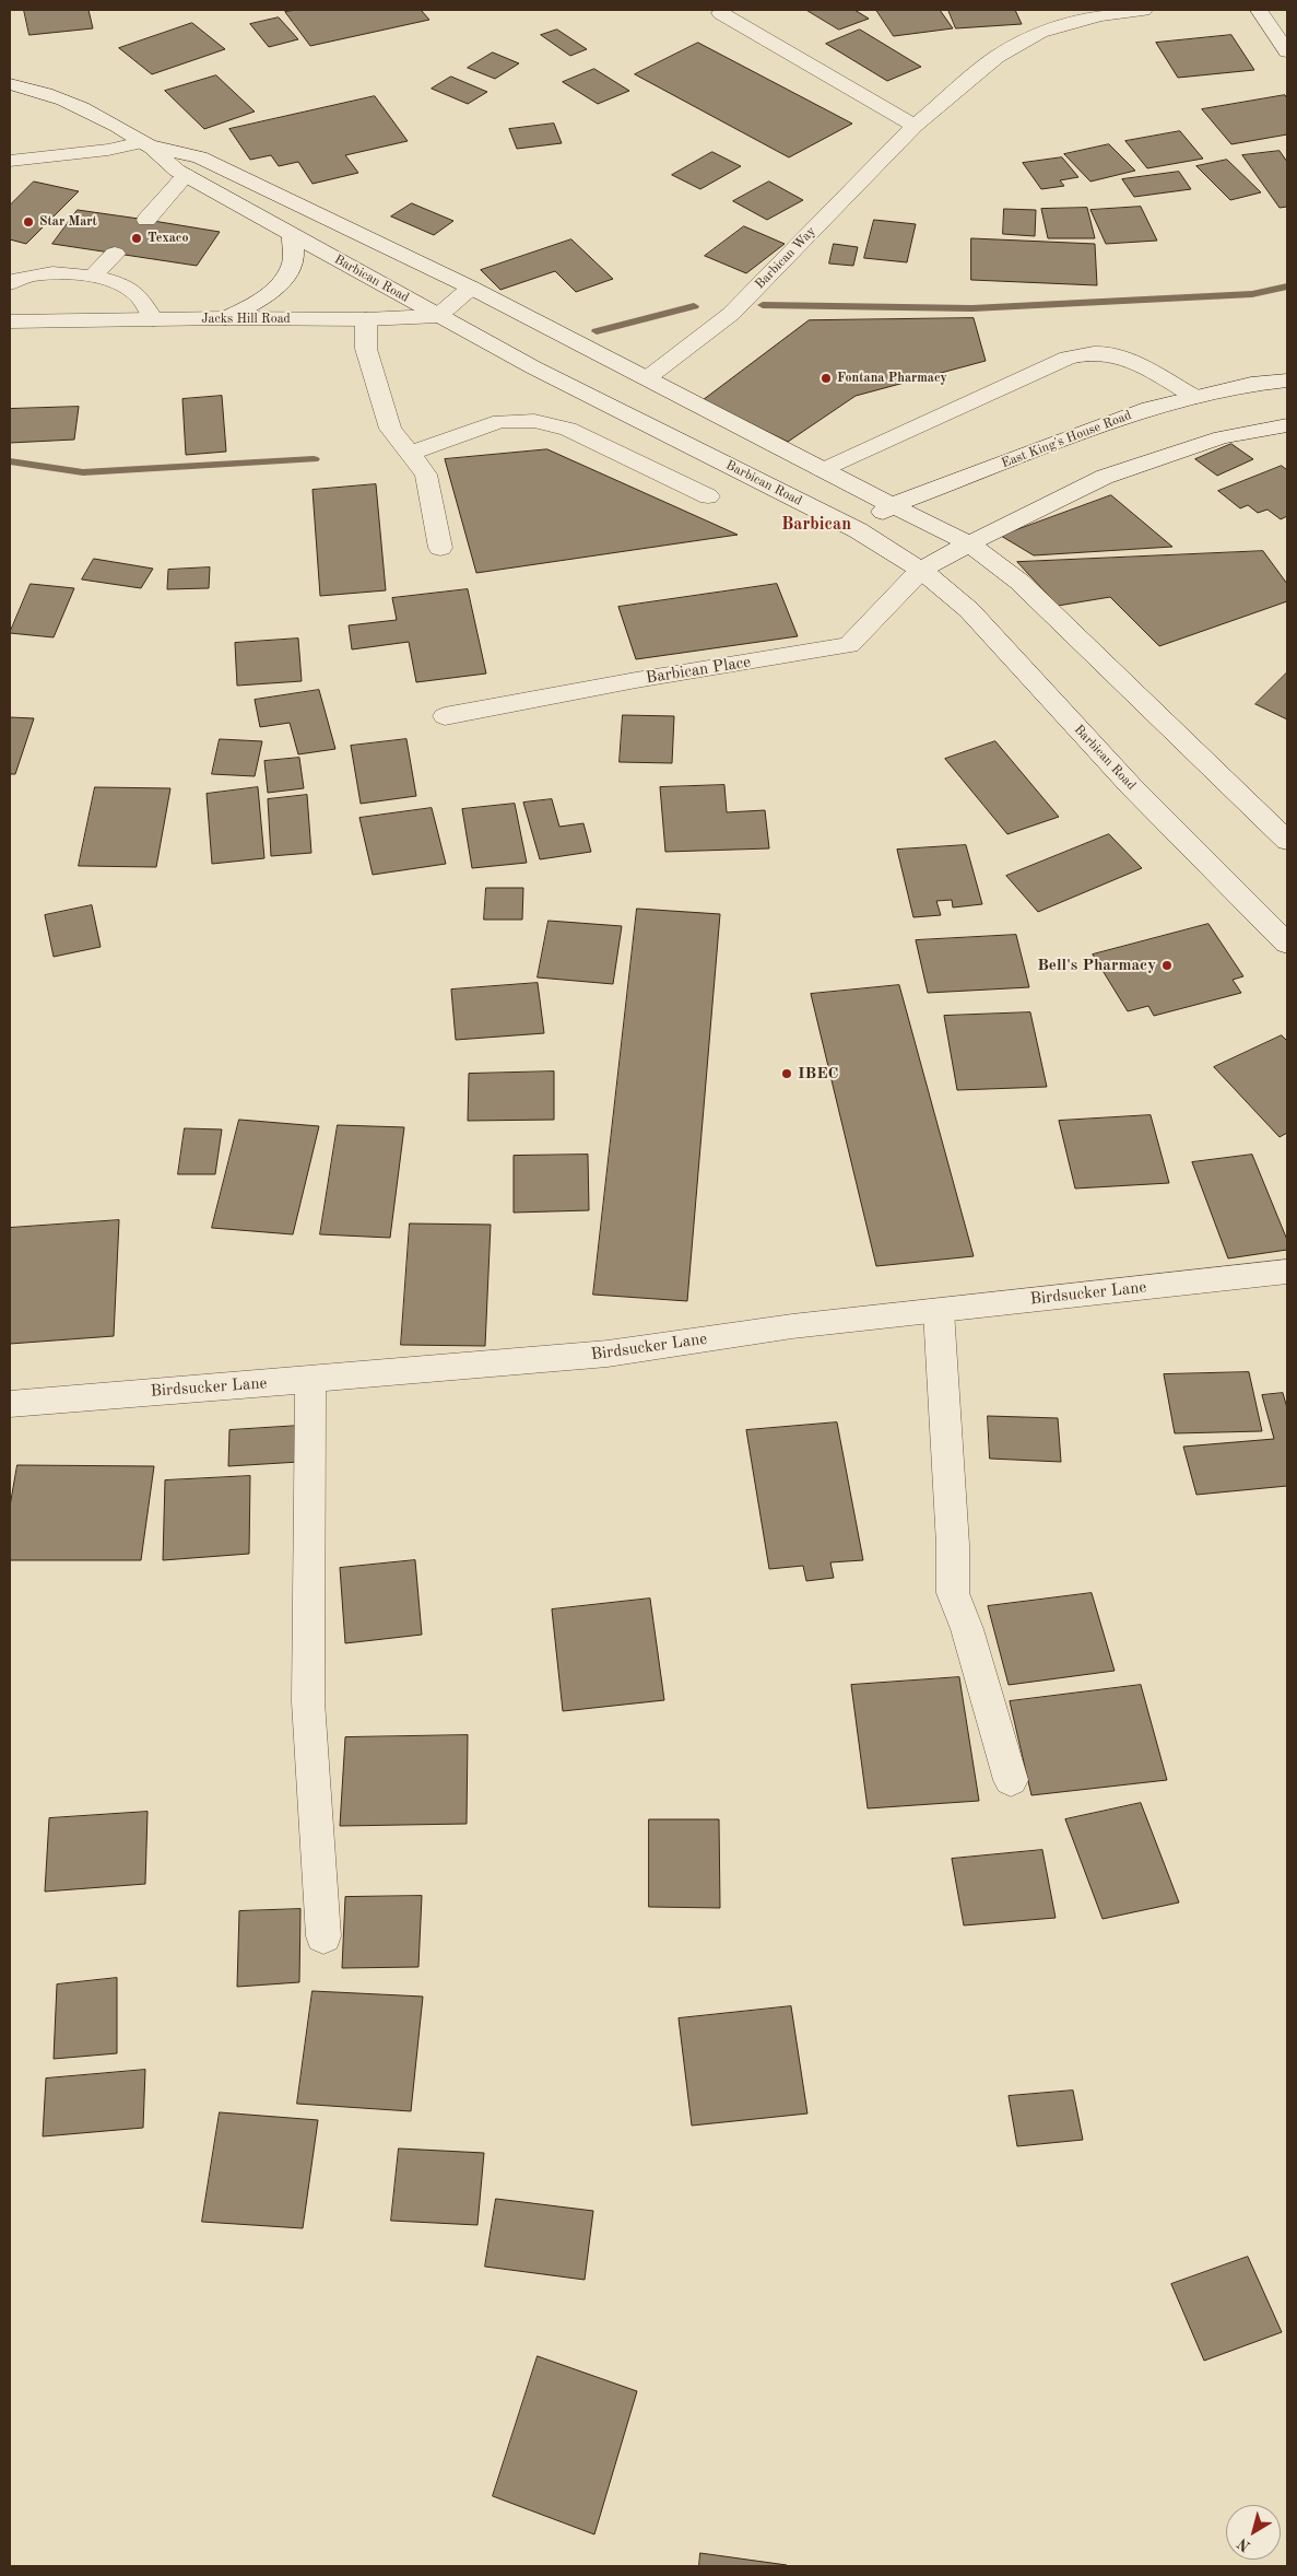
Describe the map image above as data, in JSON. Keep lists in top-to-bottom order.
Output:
{
  "streets": {
    "main road": [
      "Barbican Way",
      "Barbican Road",
      "Jacks Hill Road",
      "East King's House Road",
      "Barbican Place",
      "Birdsucker Lane"
    ]
  },
  "crossings": [
    ["Barbican Way", "Barbican Road"],
    ["Barbican Road", "Jacks Hill Road"],
    ["Barbican Road", "East King's House Road"],
    ["Barbican Road", "Barbican Place"]
  ],
  "districts": ["Barbican"],
  "places": [
    "Star Mart",
    "Texaco",
    "Fontana Pharmacy",
    "Bell's Pharmacy",
    "IBEC"
  ],
  "north": "bottom left"
}
